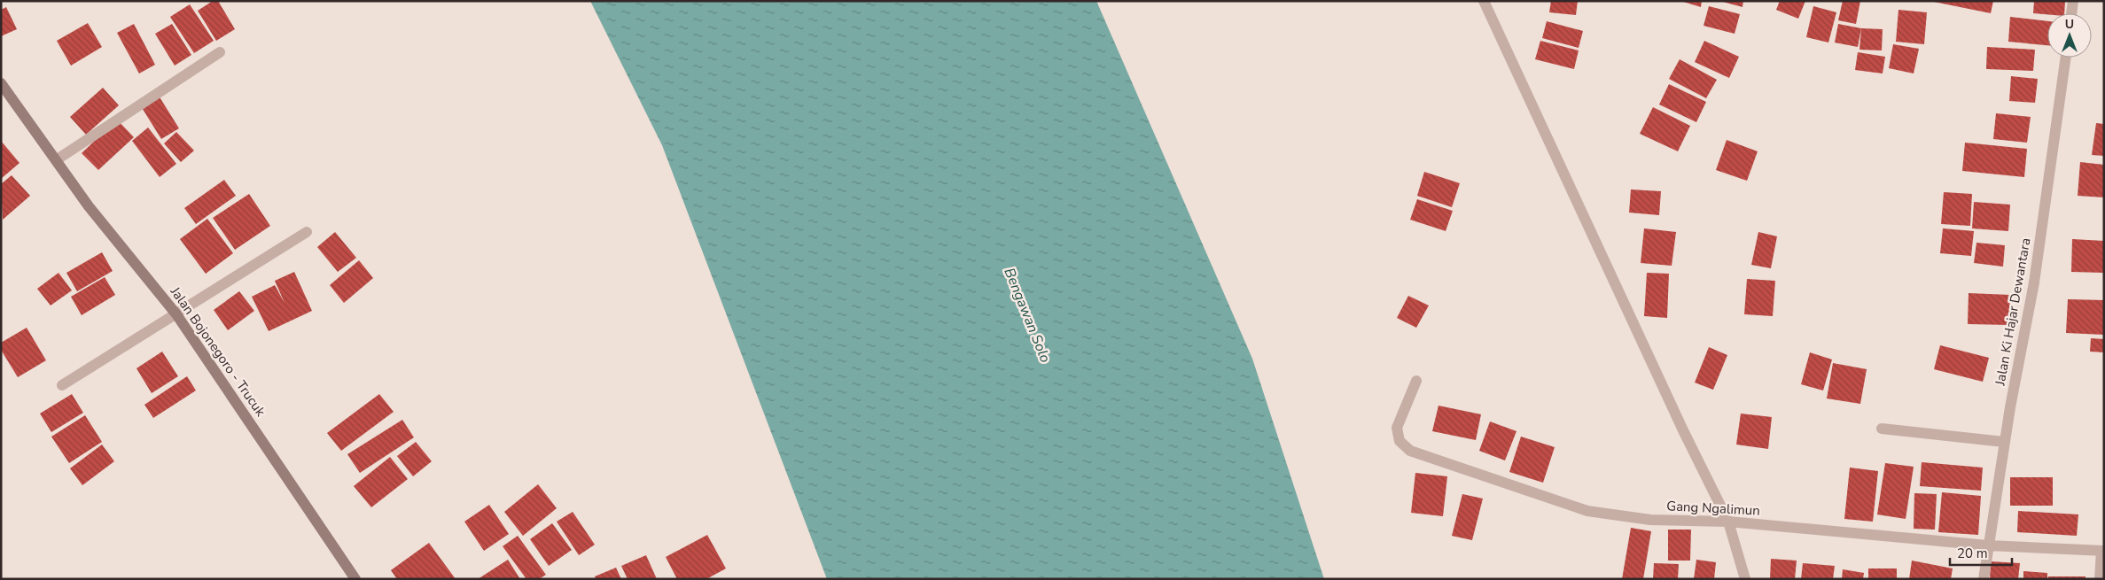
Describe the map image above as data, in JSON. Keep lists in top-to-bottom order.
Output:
{
  "streets": {
    "street": ["Jalan Ki Hajar Dewantara", "Jalan Bojonegoro - Trucuk", "Gang Ngalimun"]
  },
  "crossings": [
    ["Jalan Ki Hajar Dewantara", "Gang Ngalimun"]
  ],
  "water": ["Bengawan Solo"],
  "scale_bar": "20 m",
  "north": "top"
}
